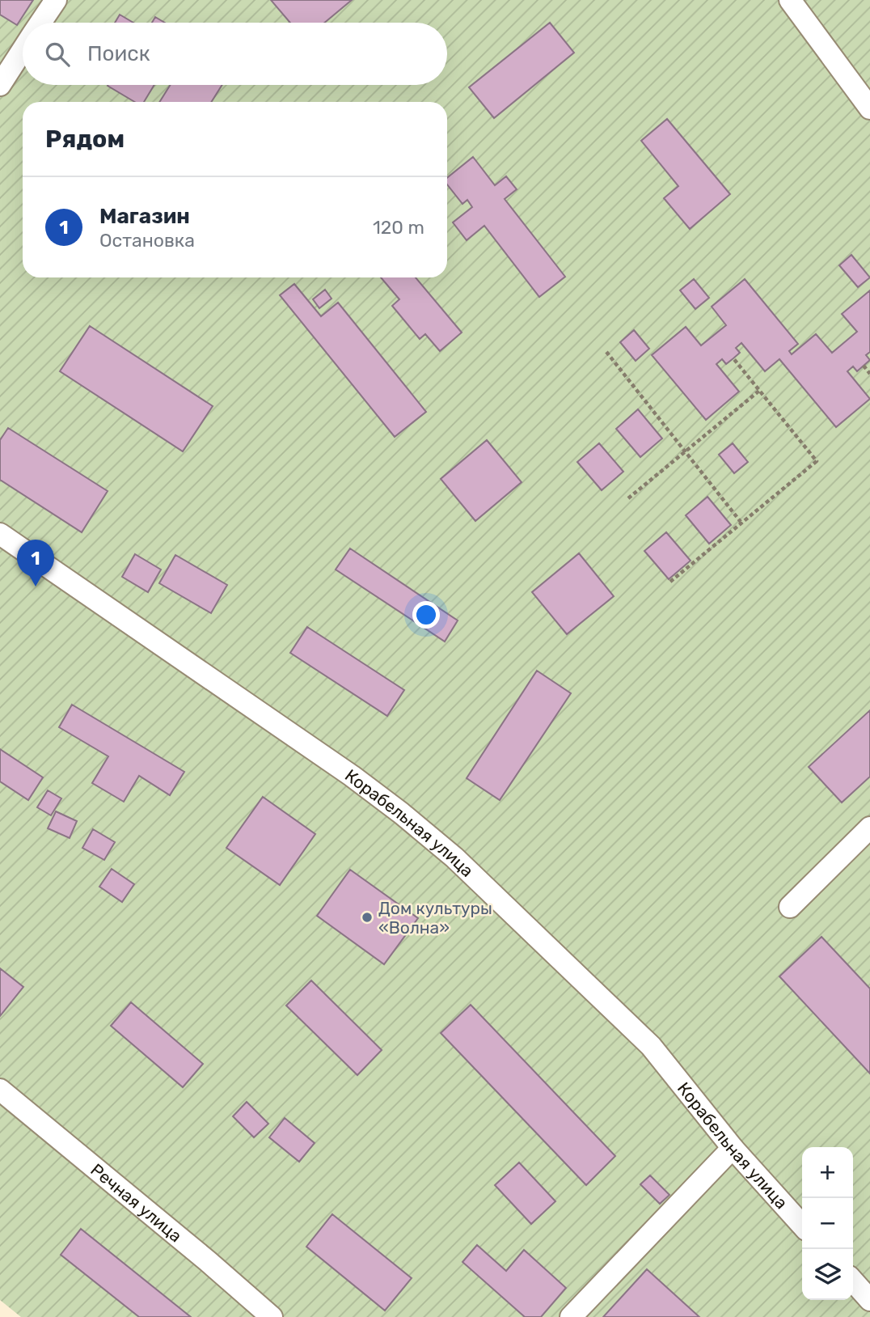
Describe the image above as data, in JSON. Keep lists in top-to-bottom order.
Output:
{
  "streets": {
    "street": ["Корабельная улица", "Речная улица"]
  },
  "places": ["Дом культуры «Волна»"],
  "page": {
    "search": "Поиск",
    "heading": "Рядом",
    "list": [
      {
        "mark": "1",
        "name": "Магазин",
        "note": "Остановка",
        "value": "120 m"
      }
    ],
    "pins": "1",
    "map_buttons": ["+", "−"]
  }
}
